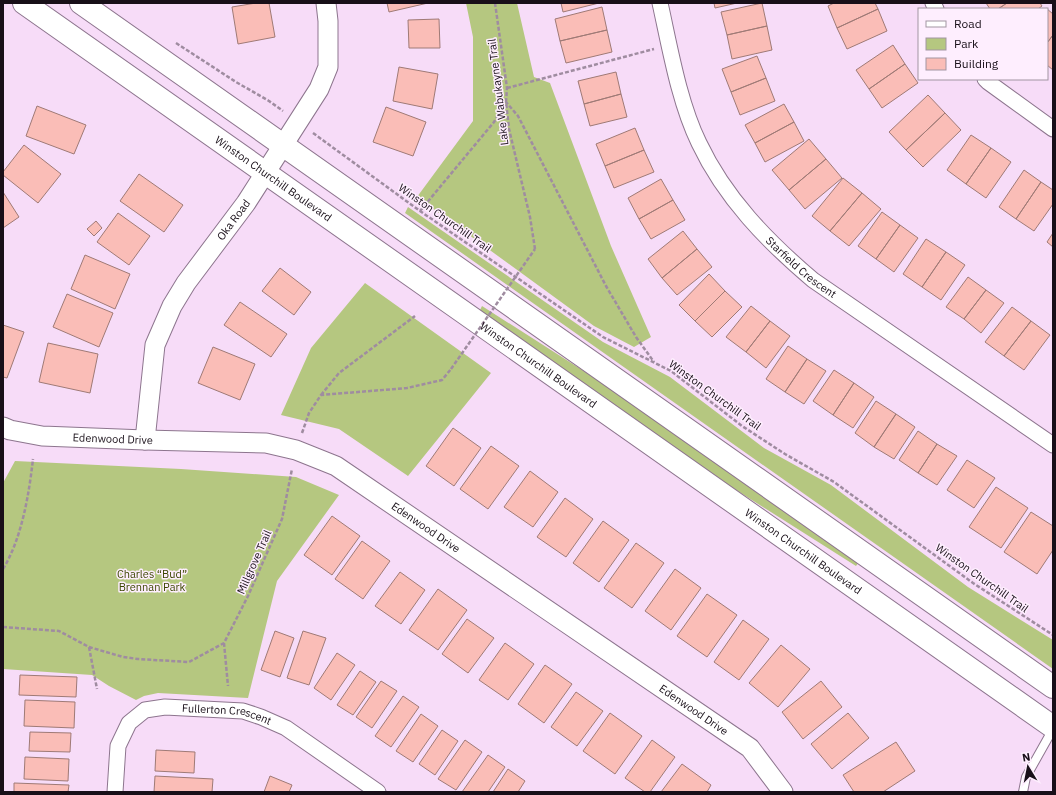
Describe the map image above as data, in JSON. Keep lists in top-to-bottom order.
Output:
{
  "streets": {
    "main road": ["Winston Churchill Boulevard"],
    "street": [
      "Oka Road",
      "Starfield Crescent",
      "Edenwood Drive",
      "Fullerton Crescent"
    ],
    "path": ["Lake Wabukayne Trail", "Winston Churchill Trail", "Millgrove Trail"]
  },
  "crossings": [
    ["Lake Wabukayne Trail", "Millgrove Trail"],
    ["Winston Churchill Boulevard", "Oka Road"],
    ["Oka Road", "Edenwood Drive"],
    ["Edenwood Drive", "Millgrove Trail"]
  ],
  "parks": ["Charles “Bud” Brennan Park"],
  "legend": ["Road", "Park", "Building"],
  "north": "top"
}
